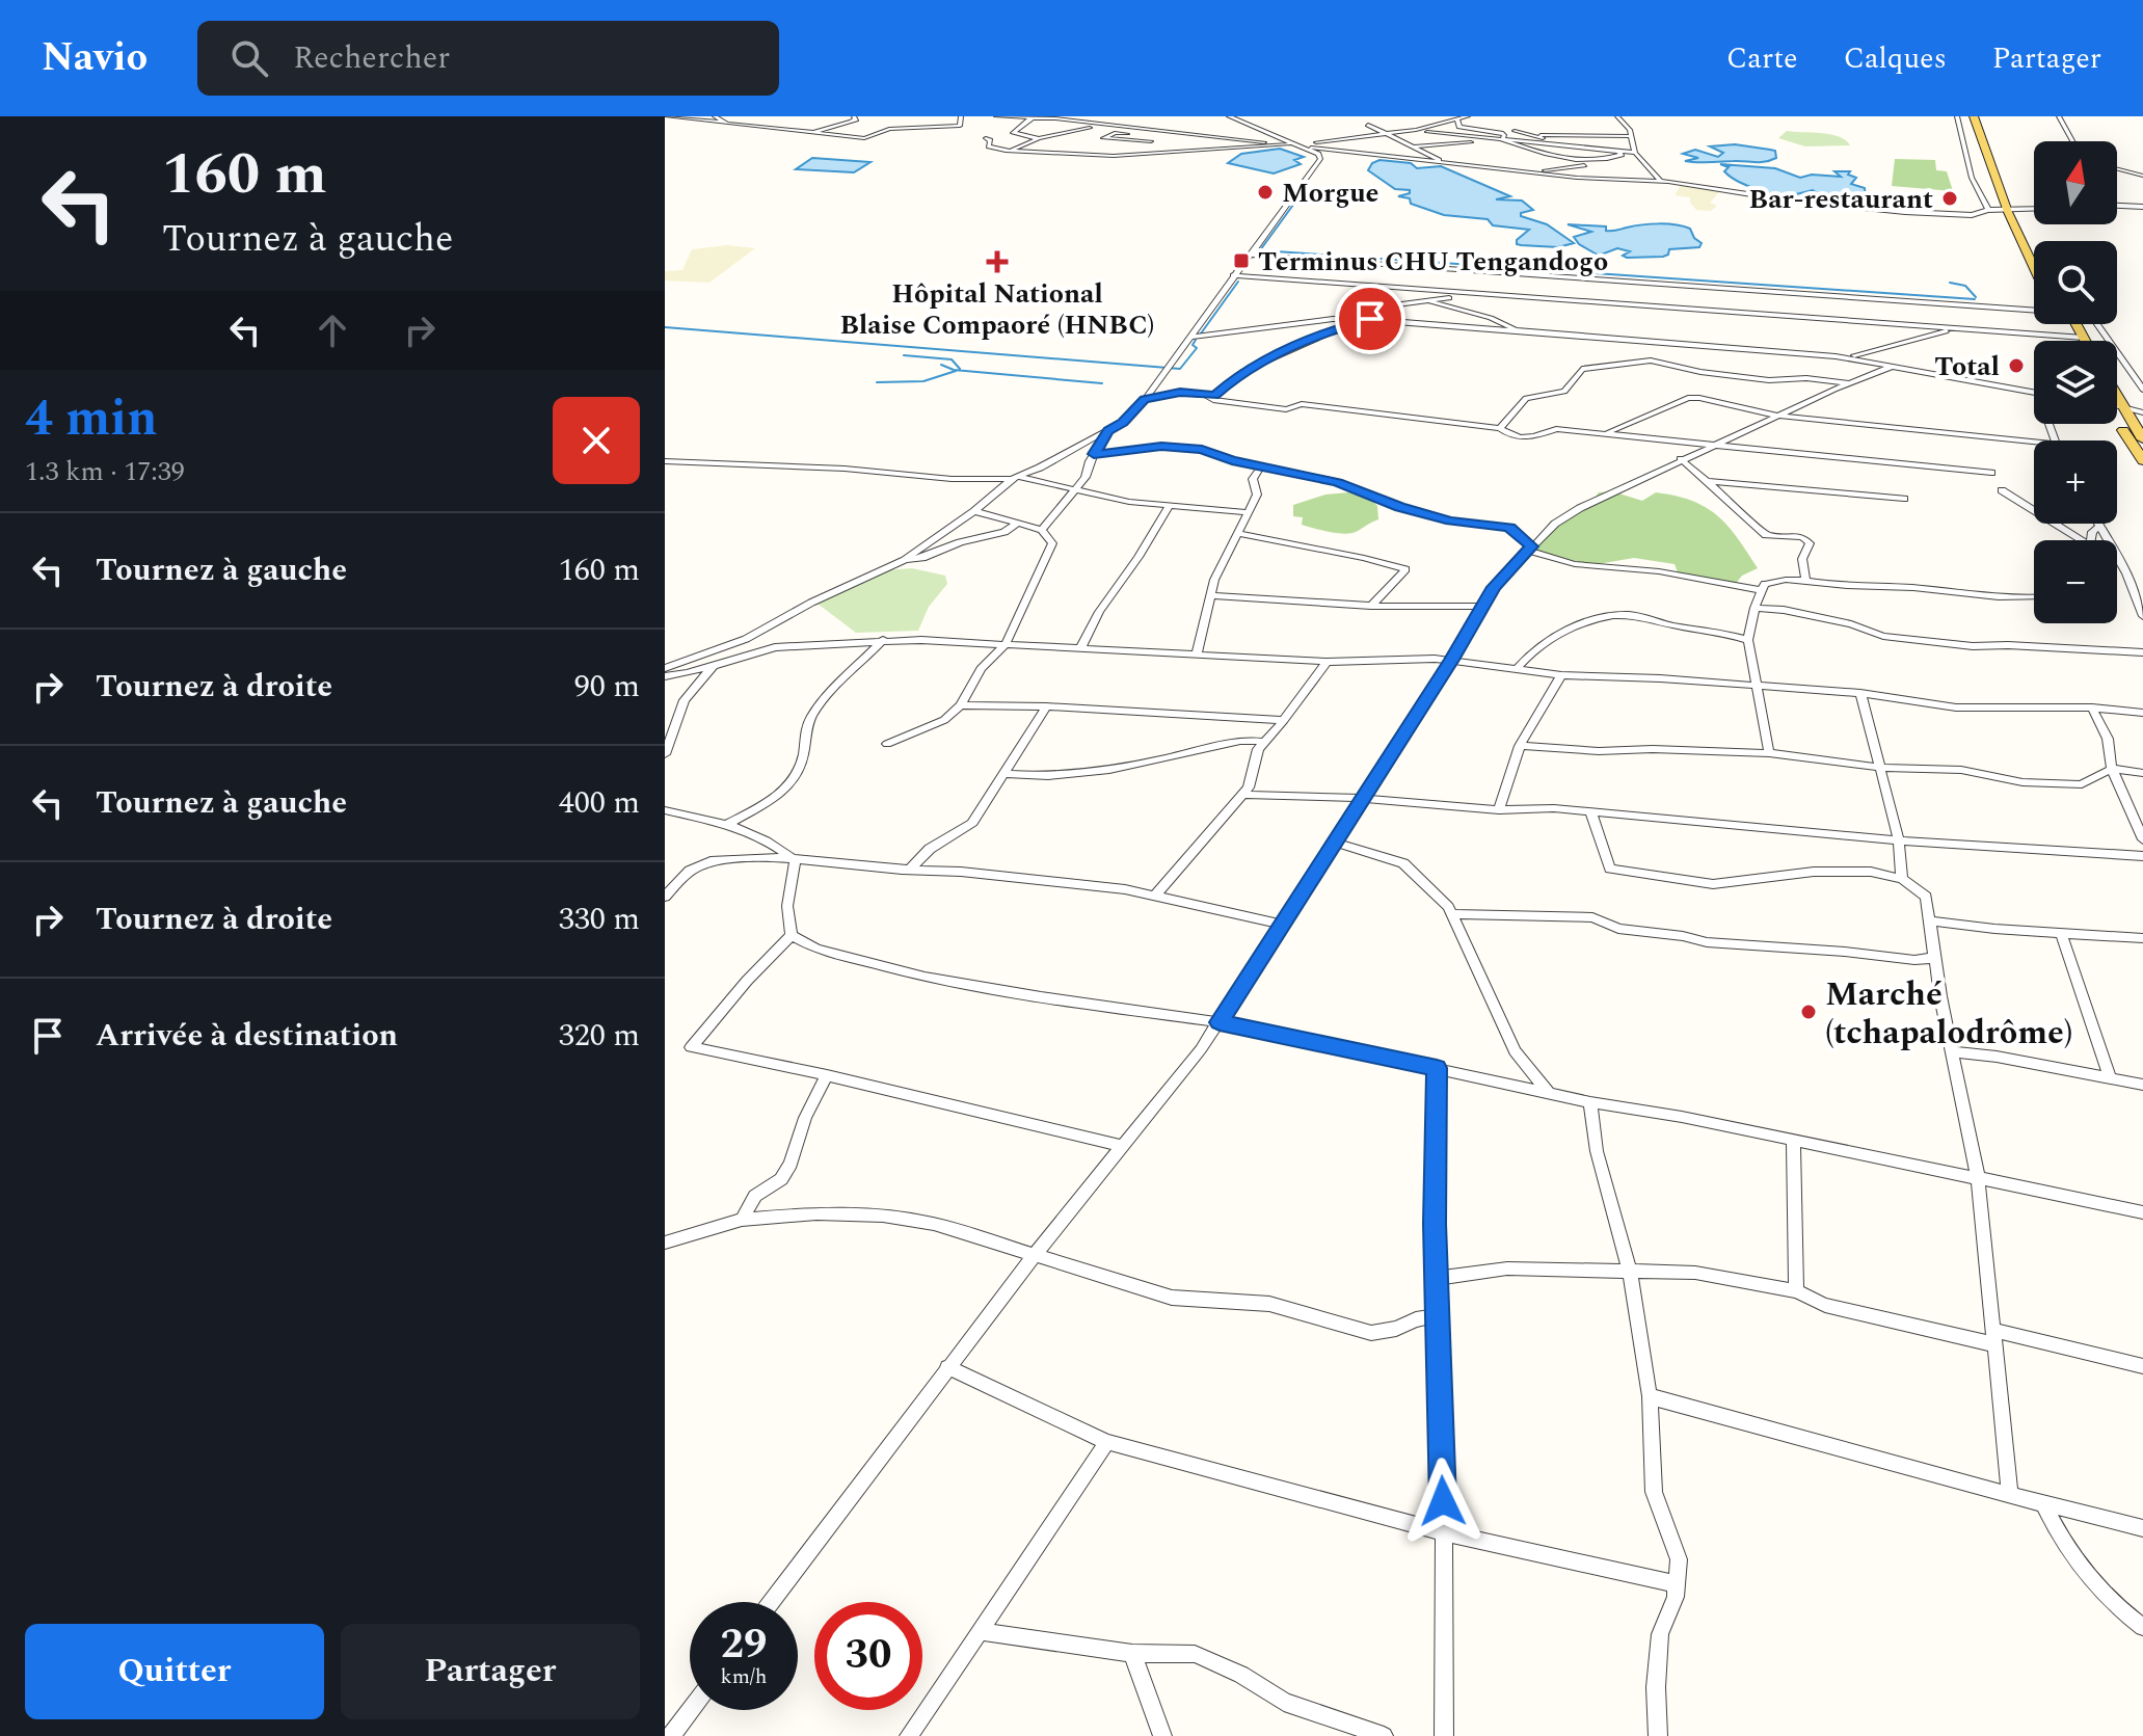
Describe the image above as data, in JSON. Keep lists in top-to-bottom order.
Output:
{
  "places": {
    "other": [
      "Morgue",
      "Bar-restaurant",
      "Total",
      "Marché (tchapalodrôme)"
    ],
    "transit": ["Terminus CHU Tengandogo"],
    "health": ["Hôpital National Blaise Compaoré (HNBC)"]
  },
  "north": "top",
  "page": {
    "header": "Navio",
    "search": "Rechercher",
    "nav": ["Carte", "Calques", "Partager"],
    "turn": ["160 m", "Tournez à gauche"],
    "map_buttons": ["+", "−"],
    "heading": ["4 min", "1.3 km · 17:39"],
    "list": [
      {
        "name": "Tournez à gauche",
        "value": "160 m"
      },
      {
        "name": "Tournez à droite",
        "value": "90 m"
      },
      {
        "name": "Tournez à gauche",
        "value": "400 m"
      },
      {
        "name": "Tournez à droite",
        "value": "330 m"
      },
      {
        "name": "Arrivée à destination",
        "value": "320 m"
      }
    ],
    "speed": "29 km/h",
    "limit": "30",
    "buttons": ["Quitter", "Partager"]
  }
}
